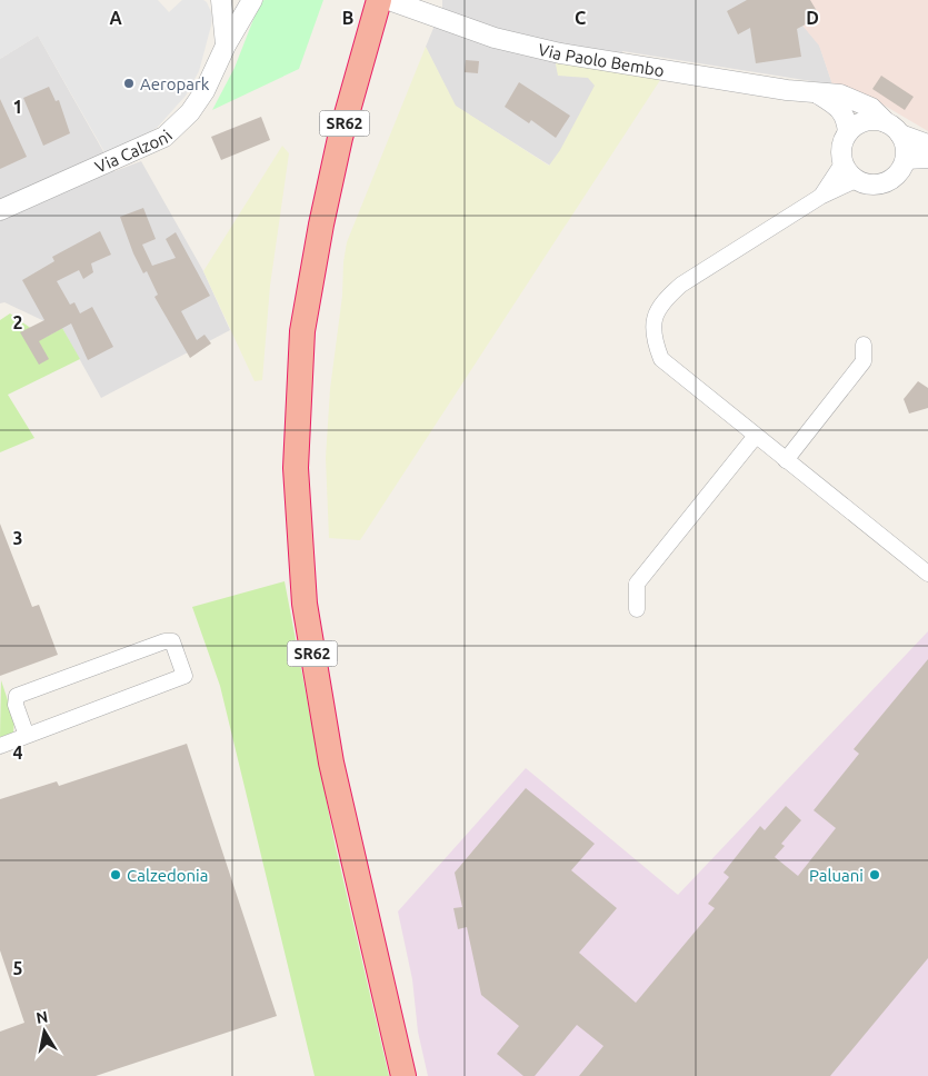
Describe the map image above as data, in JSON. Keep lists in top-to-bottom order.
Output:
{
  "streets": {
    "highway": ["SR62"],
    "street": ["Via Paolo Bembo", "Via Calzoni"]
  },
  "places": ["Aeropark", "Calzedonia", "Paluani"],
  "north": "top",
  "grid": {
    "columns": [
      "A",
      "B",
      "C",
      "D"
    ],
    "rows": [
      "1",
      "2",
      "3",
      "4",
      "5"
    ]
  }
}
